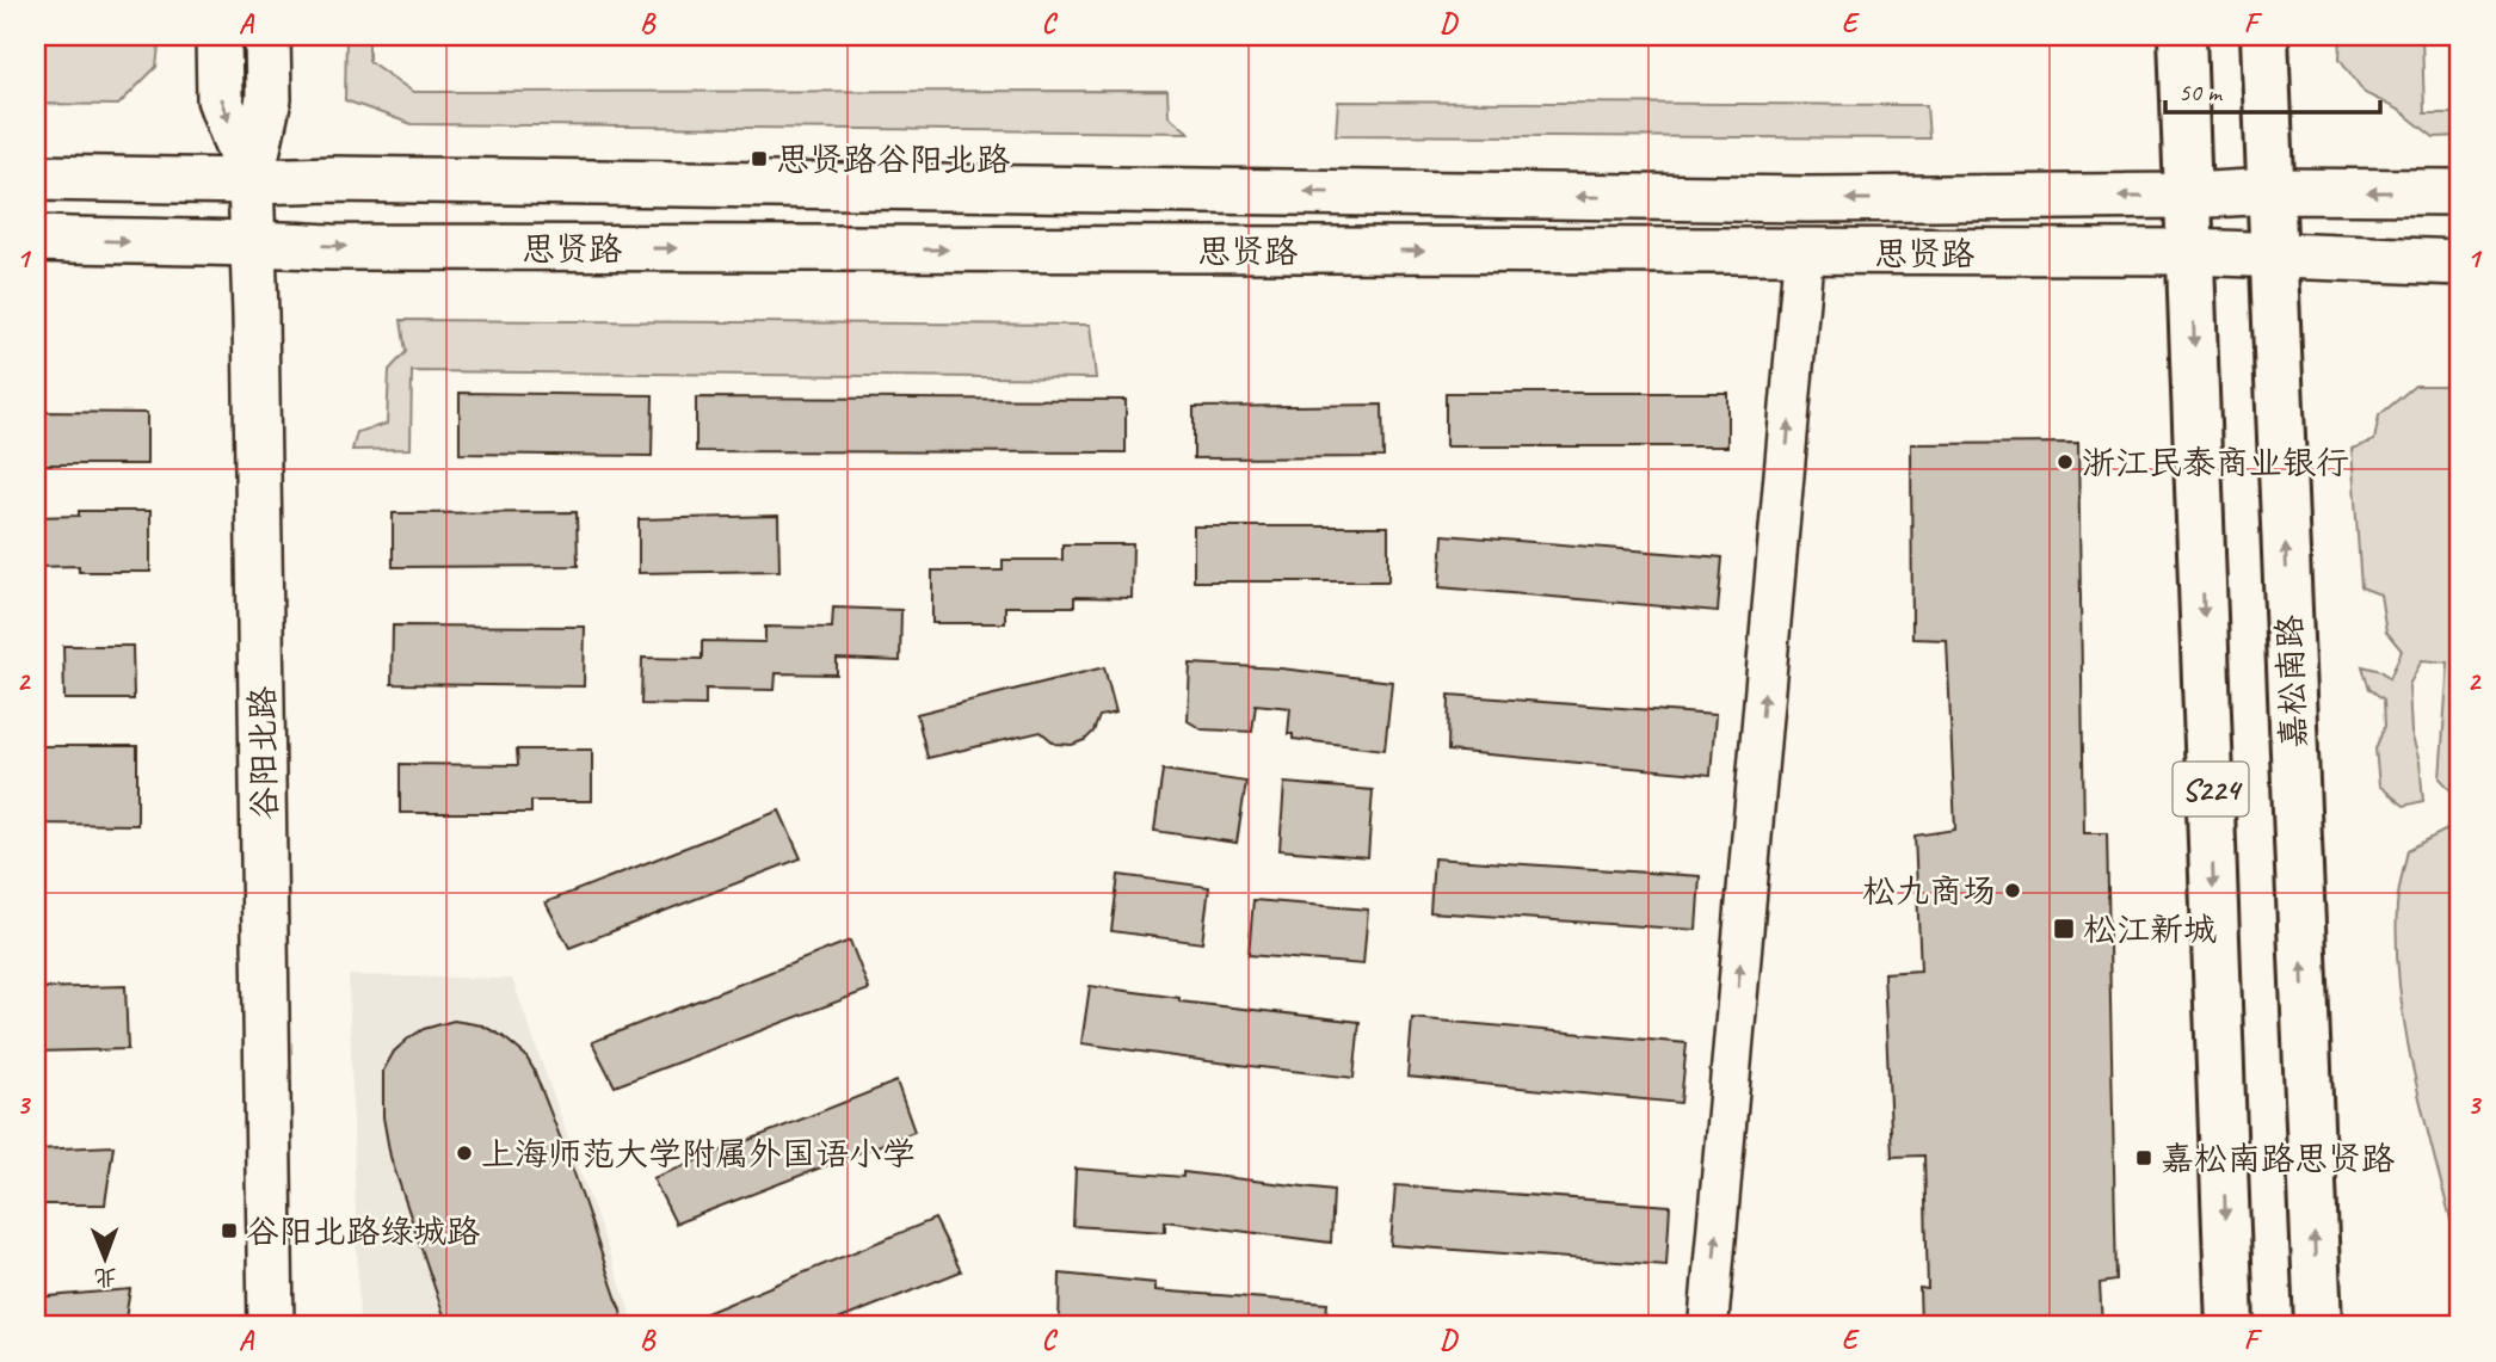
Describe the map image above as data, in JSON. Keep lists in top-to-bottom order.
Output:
{
  "streets": {
    "main road": [
      "思贤路",
      "嘉松南路",
      "谷阳北路",
      "S224"
    ]
  },
  "crossings": [
    ["思贤路", "嘉松南路"],
    ["思贤路", "谷阳北路"],
    ["思贤路", "S224"]
  ],
  "places": {
    "transit": [
      "思贤路谷阳北路",
      "松江新城",
      "嘉松南路思贤路",
      "谷阳北路绿城路"
    ],
    "other": ["浙江民泰商业银行", "松九商场", "上海师范大学附属外国语小学"]
  },
  "scale_bar": "50 m",
  "north": "bottom",
  "grid": {
    "columns": [
      "A",
      "B",
      "C",
      "D",
      "E",
      "F"
    ],
    "rows": ["1", "2", "3"]
  }
}
